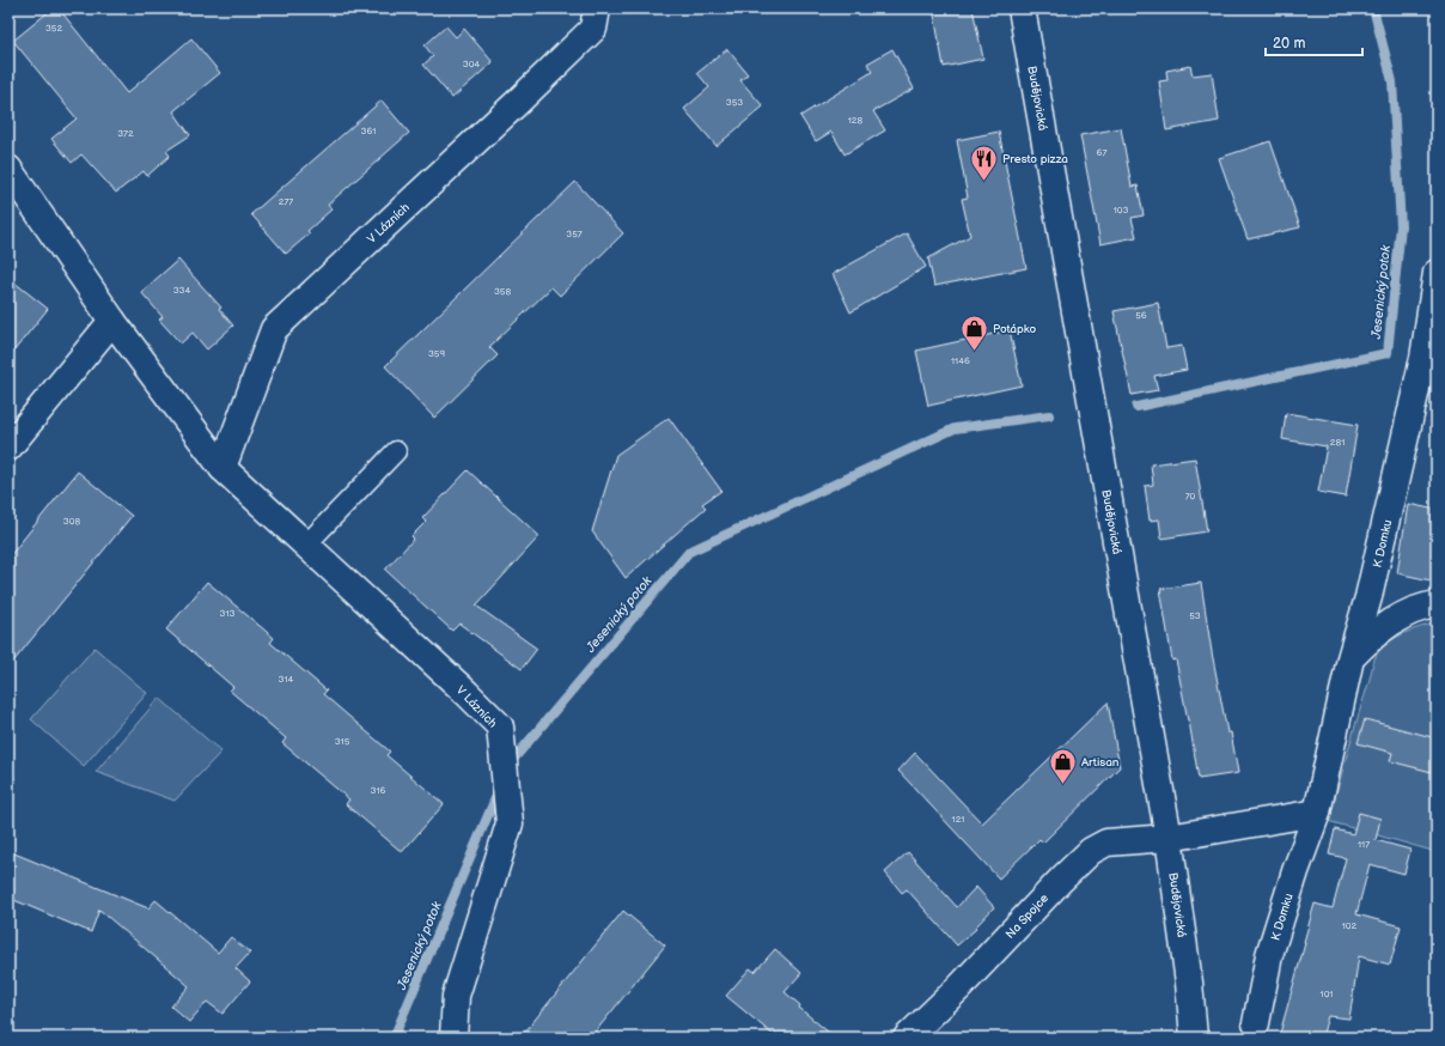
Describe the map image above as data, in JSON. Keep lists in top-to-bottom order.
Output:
{
  "streets": {
    "street": [
      "Budějovická",
      "V Lázních",
      "K Domku",
      "Na Spojce"
    ]
  },
  "crossings": [
    ["Budějovická", "Na Spojce"]
  ],
  "water": ["Jesenický potok"],
  "places": {
    "restaurant": ["Presto pizza"],
    "shop": ["Potápko", "Artisan"]
  },
  "house_numbers": [
    "352",
    "304",
    "353",
    "128",
    "361",
    "372",
    "67",
    "277",
    "103",
    "357",
    "334",
    "358",
    "56",
    "359",
    "1146",
    "281",
    "70",
    "308",
    "313",
    "53",
    "314",
    "315",
    "316",
    "121",
    "117",
    "102",
    "101"
  ],
  "scale_bar": "20 m"
}
